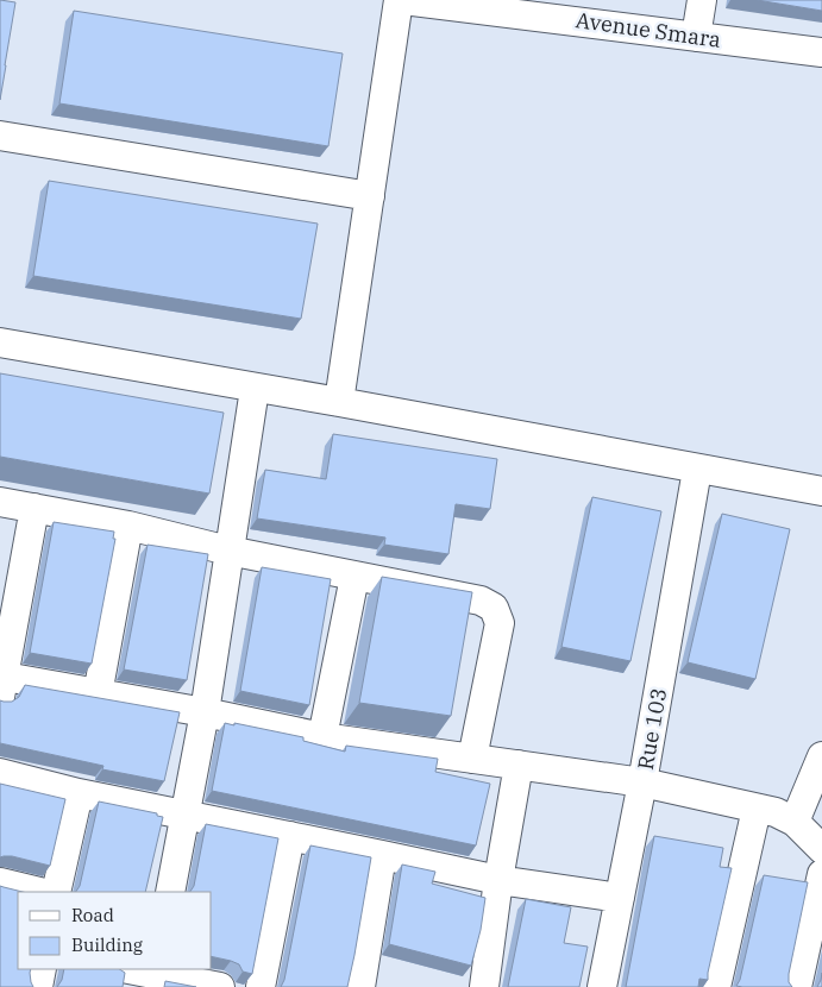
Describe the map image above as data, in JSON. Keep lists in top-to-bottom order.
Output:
{
  "streets": {
    "street": ["Avenue Smara", "Rue 103"]
  },
  "legend": ["Road", "Building"]
}
